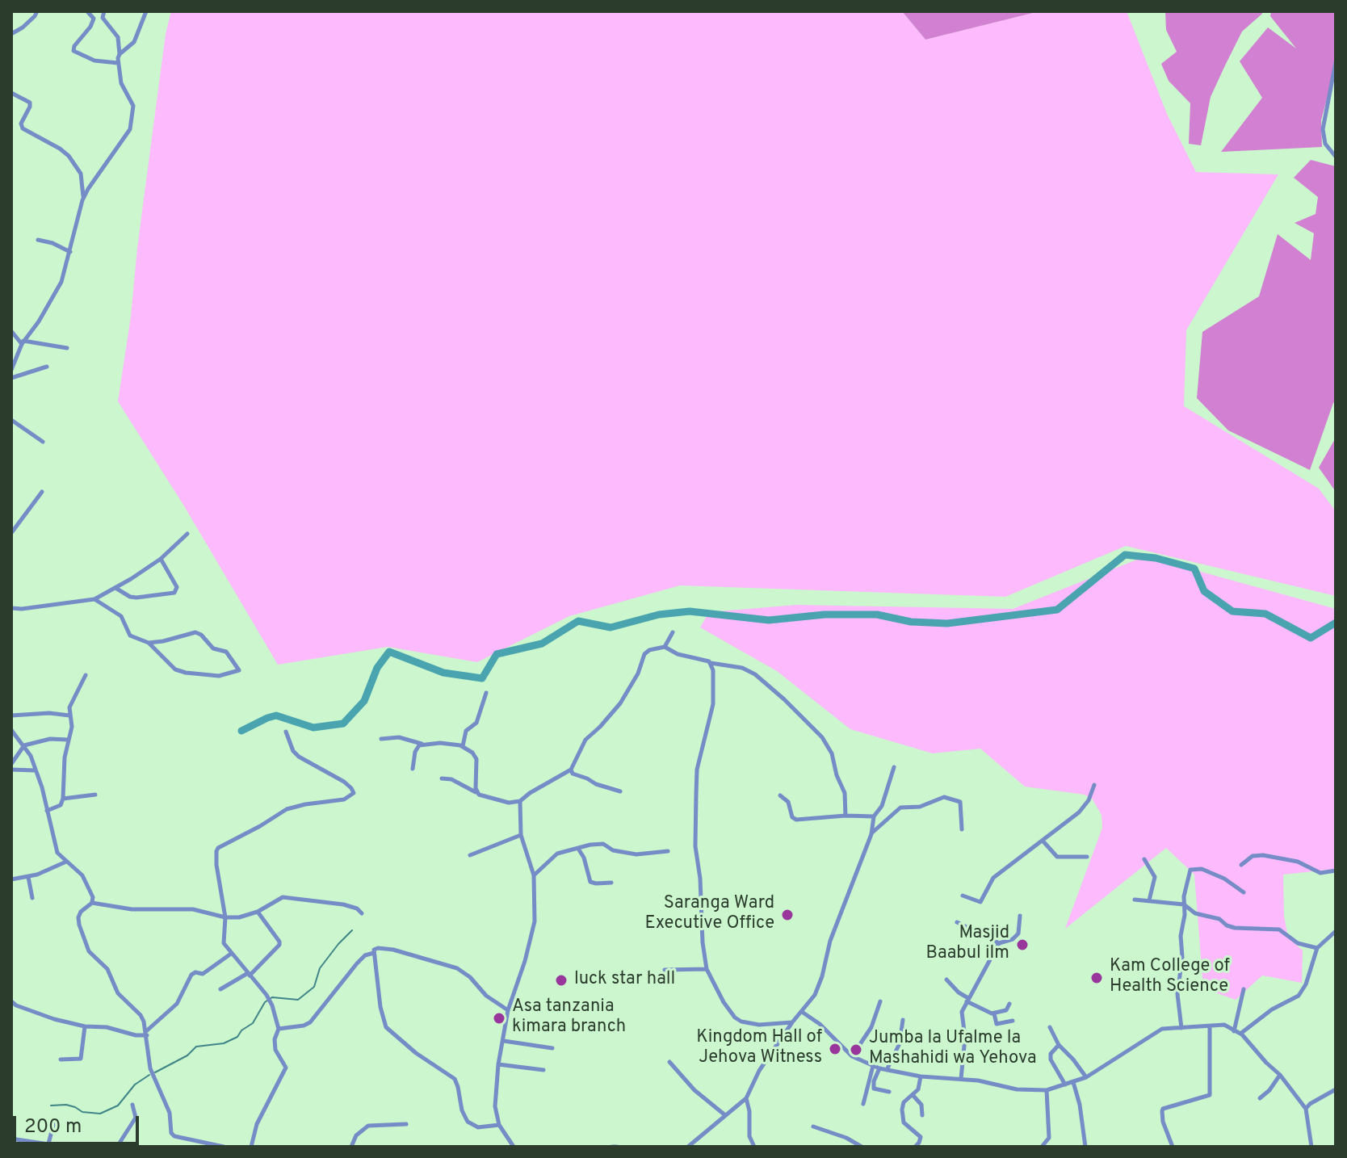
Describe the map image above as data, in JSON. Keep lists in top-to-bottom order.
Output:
{
  "places": [
    "Saranga Ward Executive Office",
    "Masjid Baabul ilm",
    "Kam College of Health Science",
    "luck star hall",
    "Asa tanzania kimara branch",
    "Kingdom Hall of Jehova Witness",
    "Jumba la Ufalme la Mashahidi wa Yehova"
  ],
  "scale_bar": "200 m"
}
